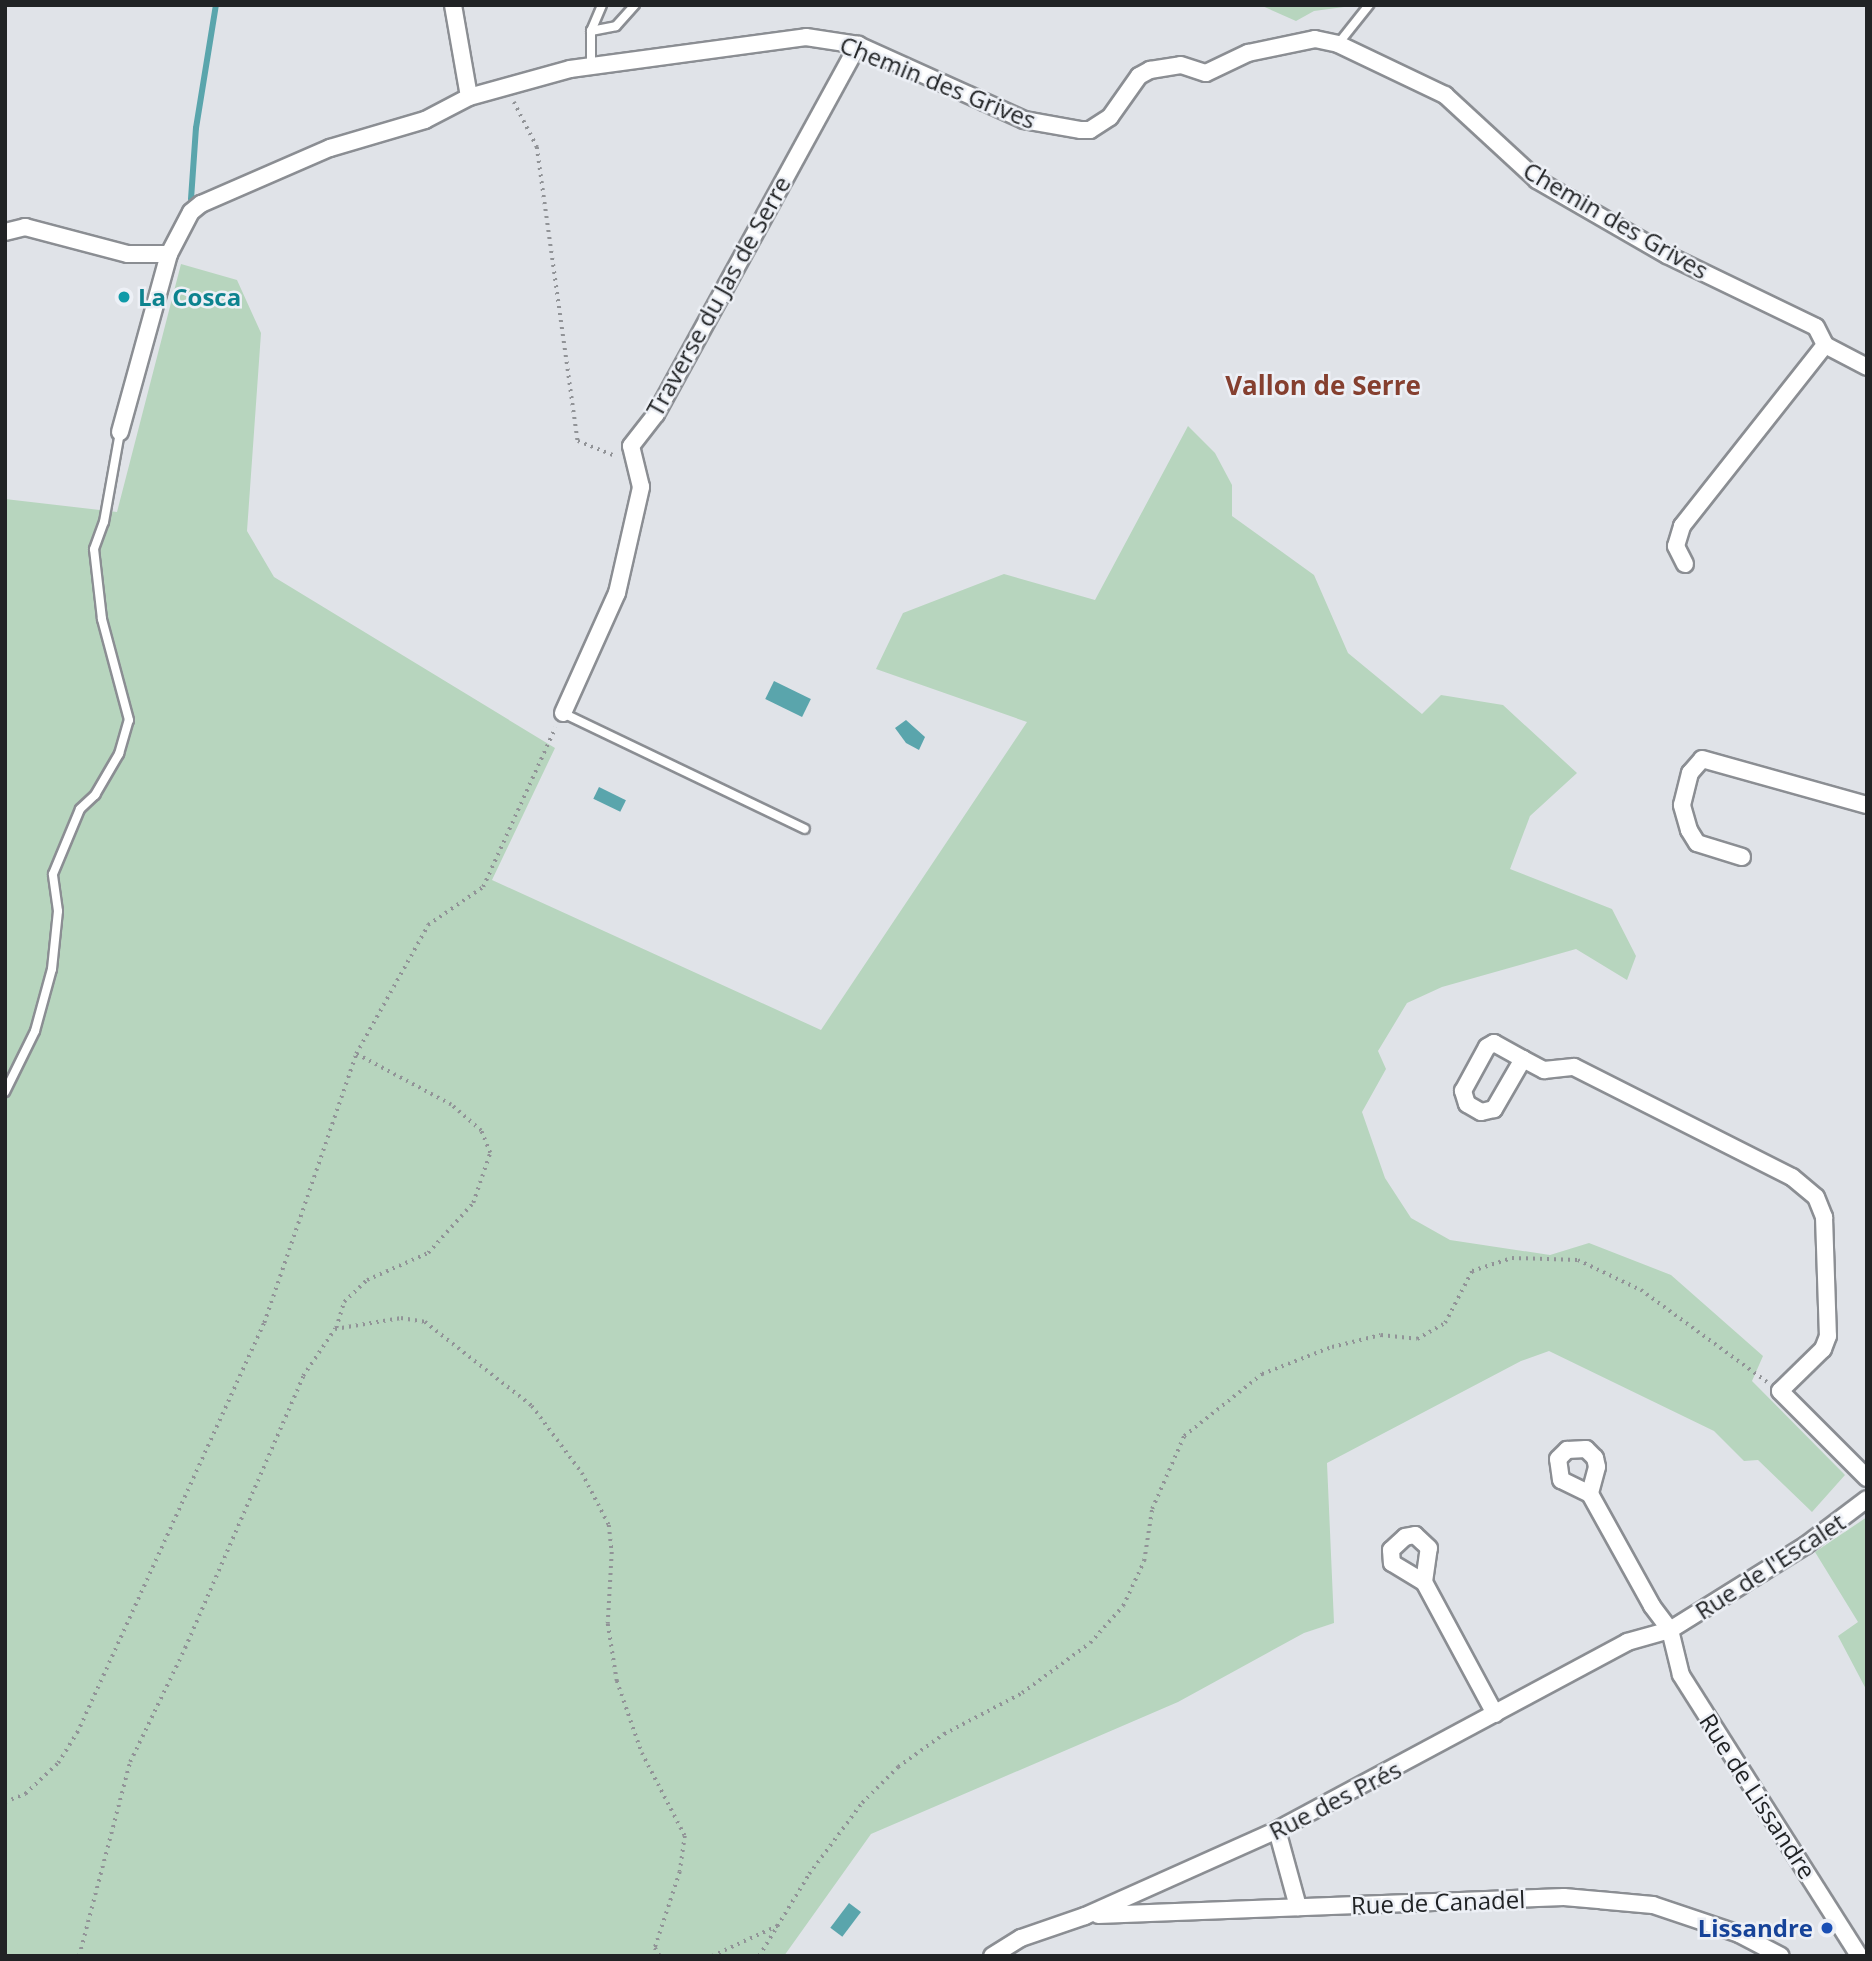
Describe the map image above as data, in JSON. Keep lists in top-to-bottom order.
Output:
{
  "streets": {
    "street": [
      "Chemin des Grives",
      "Traverse du Jas de Serre",
      "Rue de l'Escalet",
      "Rue de Lissandre",
      "Rue des Prés",
      "Rue de Canadel"
    ]
  },
  "crossings": [
    ["Chemin des Grives", "Traverse du Jas de Serre"],
    ["Rue de l'Escalet", "Rue de Lissandre"],
    ["Rue de l'Escalet", "Rue des Prés"],
    ["Rue de Lissandre", "Rue des Prés"],
    ["Rue des Prés", "Rue de Canadel"]
  ],
  "districts": ["Vallon de Serre"],
  "places": ["La Cosca", "Lissandre"]
}
